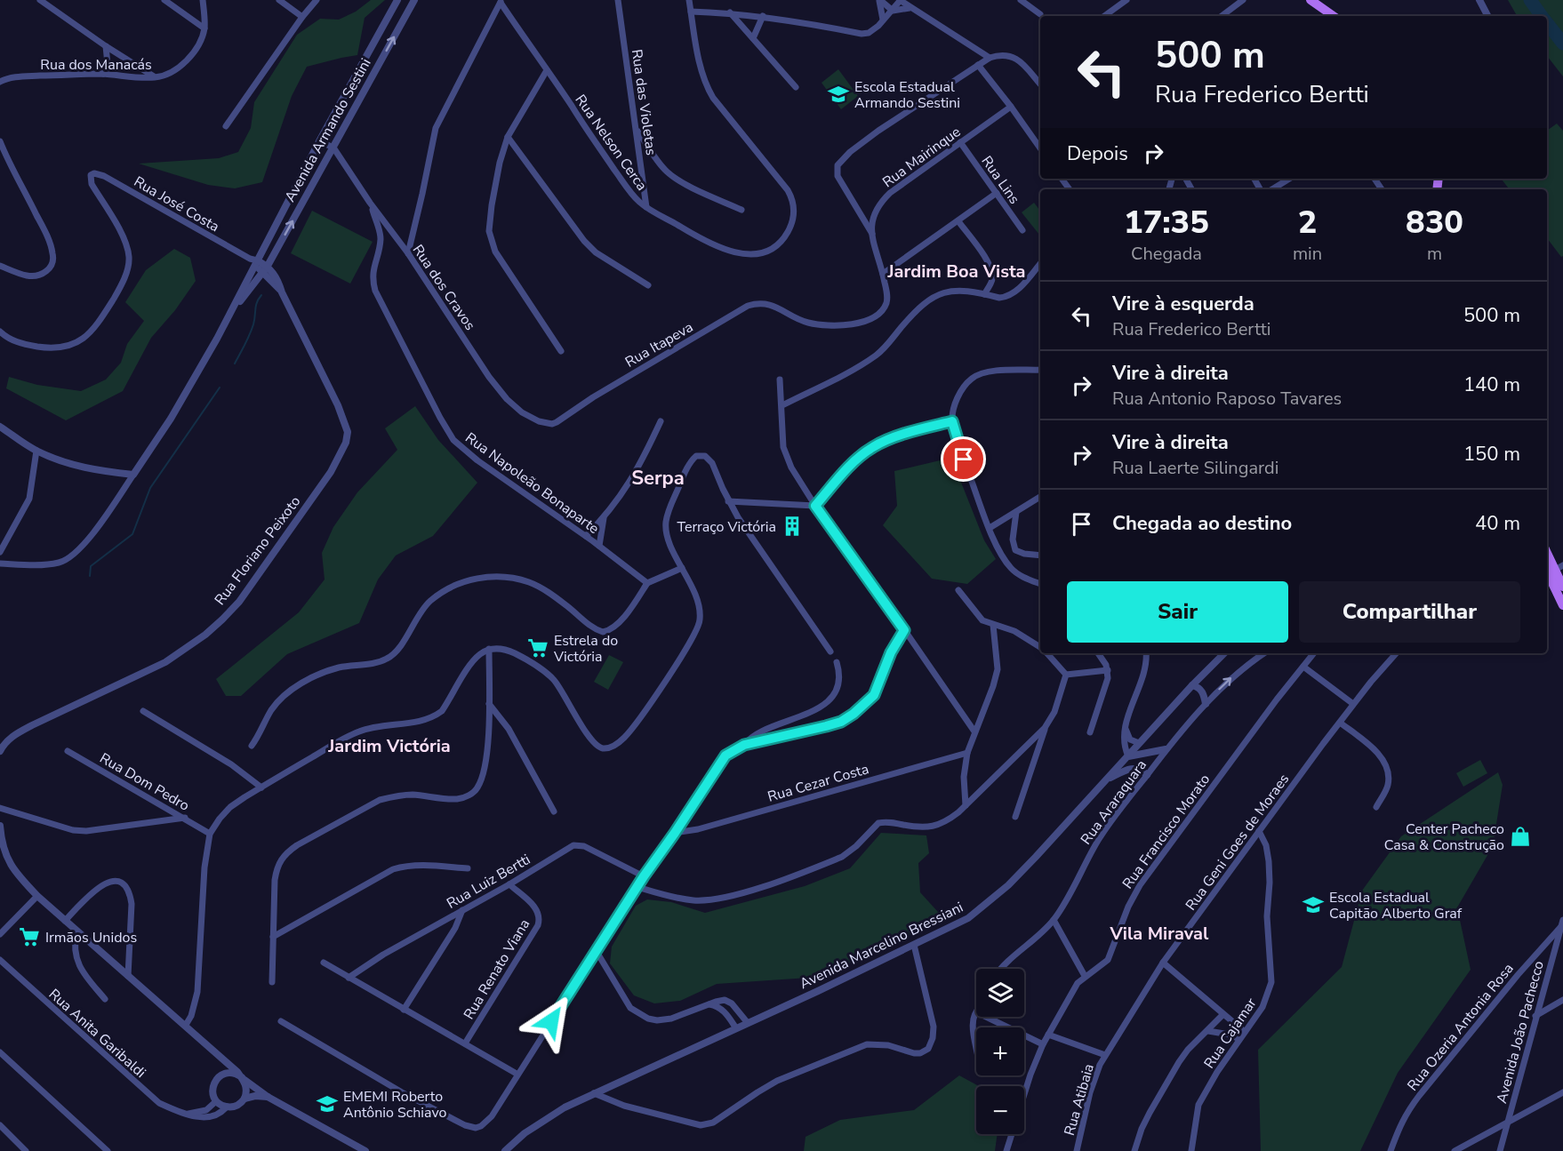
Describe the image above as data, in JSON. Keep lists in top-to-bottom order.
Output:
{
  "streets": {
    "street": [
      "Rua dos Manacás",
      "Rua das Violetas",
      "Avenida Armando Sestini",
      "Rua Nelson Cerca",
      "Rua Mairinque",
      "Rua Lins",
      "Rua José Costa",
      "Rua dos Cravos",
      "Rua Itapeva",
      "Rua Napoleão Bonaparte",
      "Rua Floriano Peixoto",
      "Rua Dom Pedro",
      "Rua Cezar Costa",
      "Rua Araraquara",
      "Rua Francisco Morato",
      "Rua Geni Goes de Moraes",
      "Rua Luiz Bertti",
      "Avenida Marcelino Bressiani",
      "Rua Renato Viana",
      "Rua Ozeria Antonia Rosa",
      "Avenida João Pachecco",
      "Rua Anita Garibaldi",
      "Rua Cajamar",
      "Rua Atibaia"
    ]
  },
  "crossings": [
    ["Rua das Violetas", "Rua Nelson Cerca"],
    ["Avenida Armando Sestini", "Rua José Costa"],
    ["Avenida Armando Sestini", "Rua dos Cravos"],
    ["Avenida Armando Sestini", "Rua Floriano Peixoto"],
    ["Rua Mairinque", "Rua Lins"],
    ["Rua Mairinque", "Rua Itapeva"],
    ["Rua José Costa", "Rua Floriano Peixoto"],
    ["Rua dos Cravos", "Rua Itapeva"],
    ["Rua dos Cravos", "Rua Napoleão Bonaparte"],
    ["Rua Geni Goes de Moraes", "Rua Cajamar"],
    ["Rua Geni Goes de Moraes", "Rua Atibaia"],
    ["Rua Luiz Bertti", "Rua Renato Viana"],
    ["Rua Ozeria Antonia Rosa", "Avenida João Pachecco"]
  ],
  "districts": [
    "Jardim Boa Vista",
    "Serpa",
    "Jardim Victória",
    "Vila Miraval"
  ],
  "places": {
    "school or university": ["Escola Estadual Armando Sestini", "Escola Estadual Capitão Alberto Graf", "EMEMI Roberto Antônio Schiavo"],
    "building": ["Terraço Victória"],
    "supermarket": ["Estrela do Victória", "Irmãos Unidos"],
    "shop": ["Center Pacheco Casa & Construção"]
  },
  "page": {
    "turn": ["500 m", "Rua Frederico Bertti"],
    "then": "Depois",
    "eta": [
      "17:35",
      "Chegada",
      "2",
      "min",
      "830",
      "m"
    ],
    "list": [
      {
        "name": "Vire à esquerda",
        "note": "Rua Frederico Bertti",
        "value": "500 m"
      },
      {
        "name": "Vire à direita",
        "note": "Rua Antonio Raposo Tavares",
        "value": "140 m"
      },
      {
        "name": "Vire à direita",
        "note": "Rua Laerte Silingardi",
        "value": "150 m"
      },
      {
        "name": "Chegada ao destino",
        "value": "40 m"
      }
    ],
    "buttons": ["Sair", "Compartilhar"],
    "map_buttons": ["+", "−"]
  }
}
